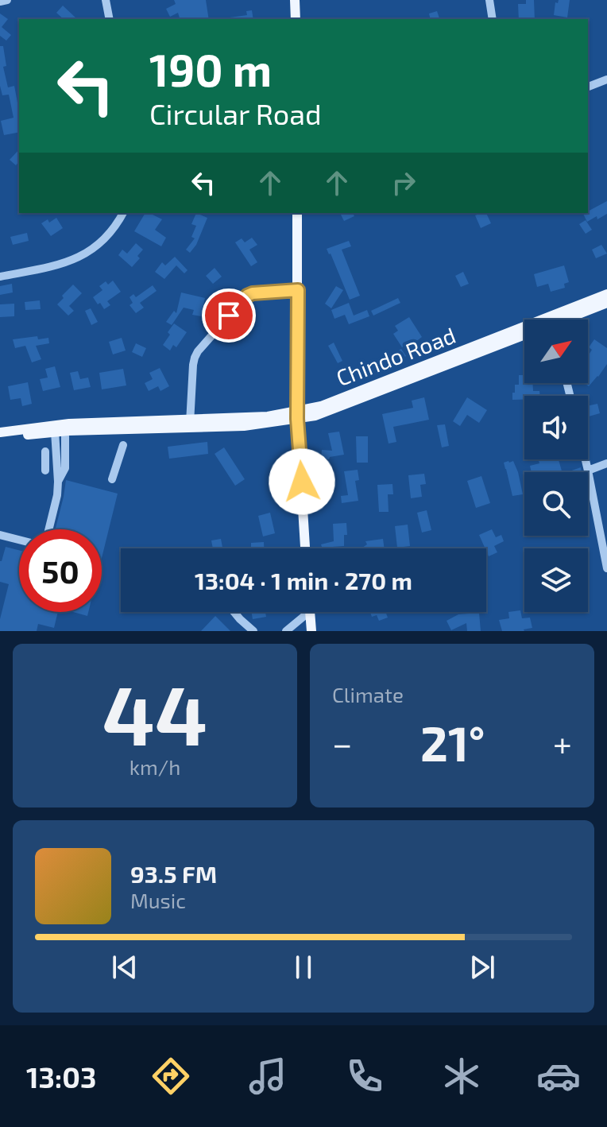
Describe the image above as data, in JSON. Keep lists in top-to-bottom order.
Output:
{
  "streets": {
    "main road": ["Chindo Road"]
  },
  "north": "top right",
  "page": {
    "turn": ["190 m", "Circular Road"],
    "limit": "50",
    "trip": "13:04 · 1 min · 270 m",
    "tile": [
      ["44", "km/h"],
      "Climate"
    ],
    "heat": ["−", "21°", "+"],
    "song": ["93.5 FM", "Music"],
    "tabs": "13:03"
  }
}
